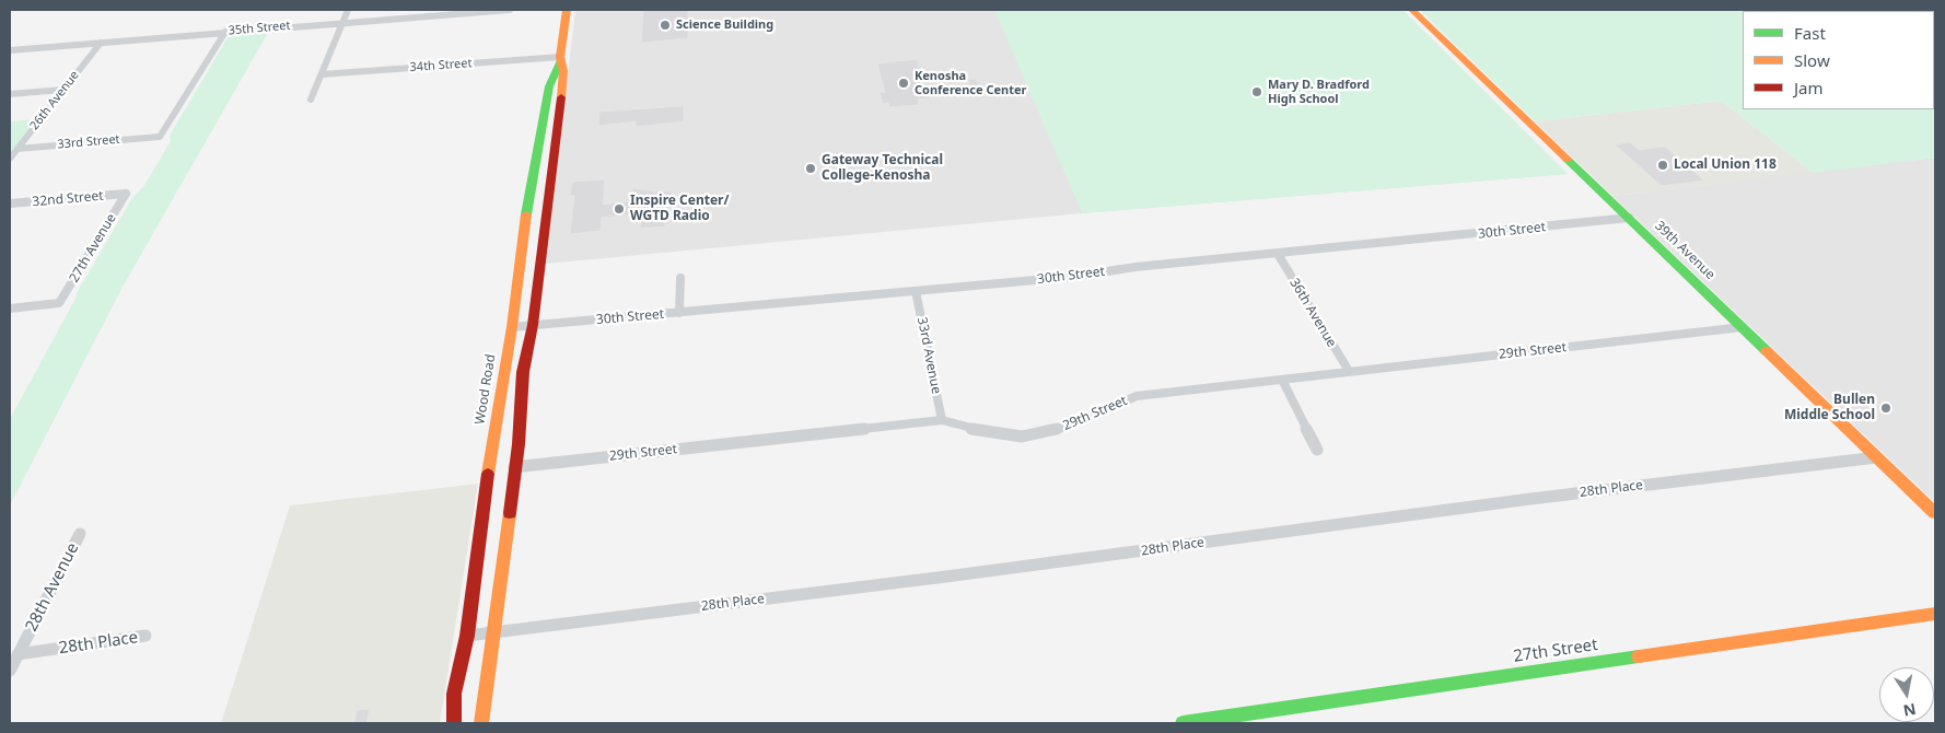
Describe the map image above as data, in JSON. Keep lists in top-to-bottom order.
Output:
{
  "streets": {
    "street": [
      "35th Street",
      "34th Street",
      "26th Avenue",
      "33rd Street",
      "32nd Street",
      "30th Street",
      "27th Avenue",
      "39th Avenue",
      "36th Avenue",
      "29th Street",
      "33rd Avenue",
      "Wood Road",
      "28th Place",
      "28th Avenue",
      "27th Street"
    ]
  },
  "crossings": [
    ["35th Street", "26th Avenue"],
    ["35th Street", "33rd Street"],
    ["34th Street", "Wood Road"],
    ["26th Avenue", "33rd Street"],
    ["32nd Street", "27th Avenue"],
    ["30th Street", "39th Avenue"],
    ["30th Street", "36th Avenue"],
    ["30th Street", "33rd Avenue"],
    ["30th Street", "Wood Road"],
    ["39th Avenue", "29th Street"],
    ["39th Avenue", "28th Place"],
    ["36th Avenue", "29th Street"],
    ["29th Street", "33rd Avenue"],
    ["29th Street", "Wood Road"],
    ["Wood Road", "28th Place"],
    ["28th Place", "28th Avenue"]
  ],
  "places": [
    "Science Building",
    "Kenosha Conference Center",
    "Mary D. Bradford High School",
    "Local Union 118",
    "Gateway Technical College-Kenosha",
    "Inspire Center/ WGTD Radio",
    "Bullen Middle School"
  ],
  "legend": ["Fast", "Slow", "Jam"],
  "north": "bottom"
}
